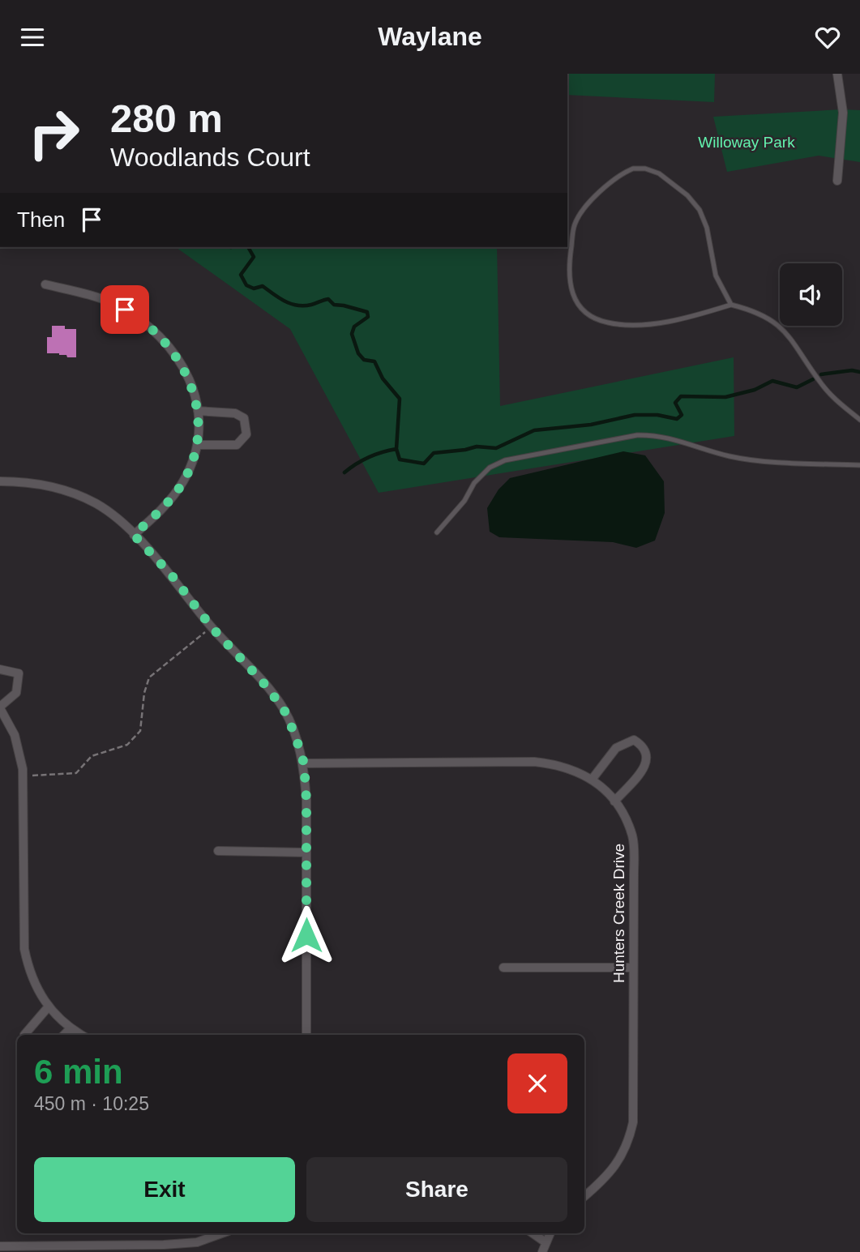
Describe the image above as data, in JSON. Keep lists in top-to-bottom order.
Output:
{
  "streets": {
    "street": ["Hunters Creek Drive"]
  },
  "parks": ["Willoway Park"],
  "page": {
    "header": "Waylane",
    "turn": ["280 m", "Woodlands Court"],
    "then": "Then",
    "heading": ["6 min", "450 m · 10:25"],
    "buttons": ["Exit", "Share"]
  }
}
